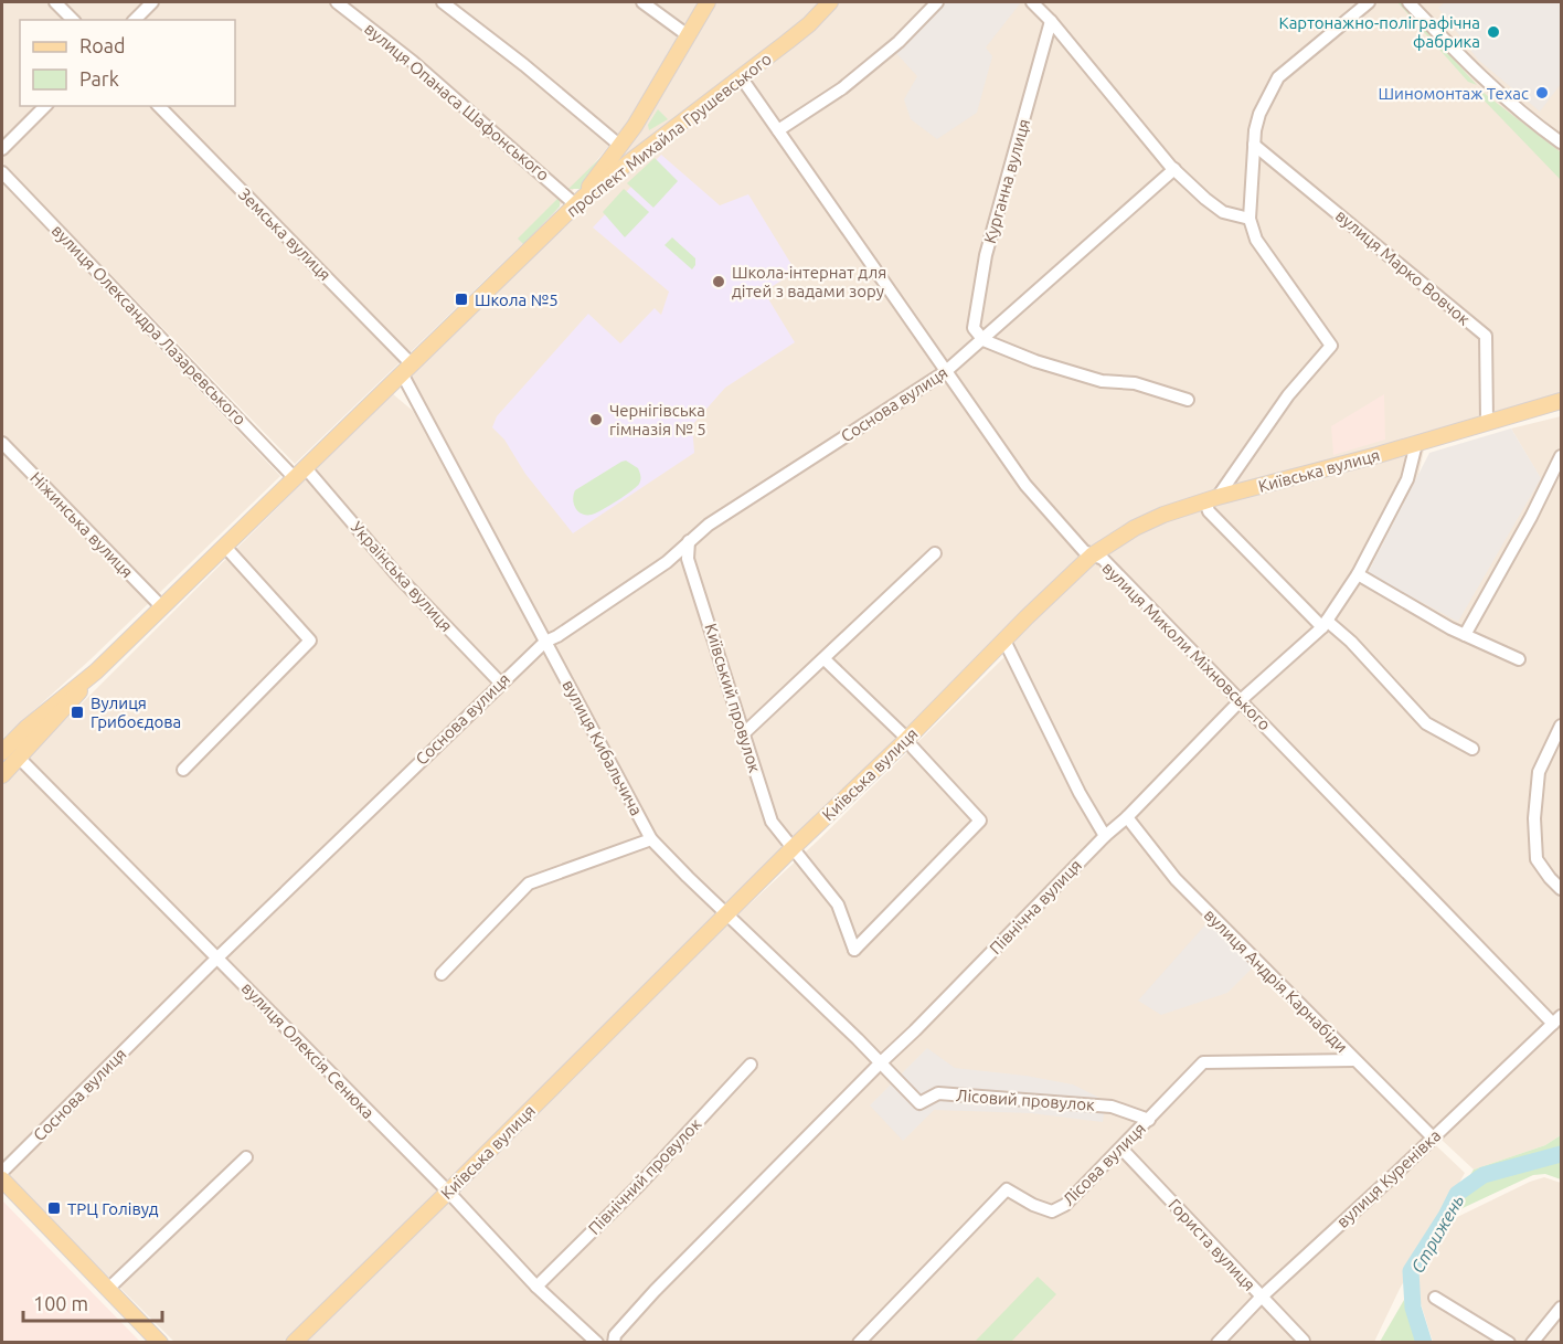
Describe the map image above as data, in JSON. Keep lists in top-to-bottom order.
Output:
{
  "streets": {
    "main road": ["проспект Михайла Грушевського", "Київська вулиця"],
    "street": [
      "вулиця Опанаса Шафонського",
      "Курганна вулиця",
      "Земська вулиця",
      "вулиця Марко Вовчок",
      "вулиця Олександра Лазаревського",
      "Соснова вулиця",
      "Ніжинська вулиця",
      "Українська вулиця",
      "вулиця Миколи Міхновського",
      "Київський провулок",
      "вулиця Кибальчича",
      "Північна вулиця",
      "вулиця Андрія Карнабіди",
      "вулиця Олексія Сенюка",
      "Лісовий провулок",
      "Лісова вулиця",
      "Північний провулок",
      "вулиця Куренівка",
      "Гориста вулиця"
    ]
  },
  "crossings": [
    ["вулиця Опанаса Шафонського", "проспект Михайла Грушевського"],
    ["проспект Михайла Грушевського", "Земська вулиця"],
    ["проспект Михайла Грушевського", "вулиця Олександра Лазаревського"],
    ["проспект Михайла Грушевського", "Ніжинська вулиця"],
    ["проспект Михайла Грушевського", "Українська вулиця"],
    ["проспект Михайла Грушевського", "вулиця Миколи Міхновського"],
    ["проспект Михайла Грушевського", "вулиця Кибальчича"],
    ["проспект Михайла Грушевського", "вулиця Олексія Сенюка"],
    ["Курганна вулиця", "Соснова вулиця"],
    ["Земська вулиця", "вулиця Кибальчича"],
    ["вулиця Марко Вовчок", "Київська вулиця"],
    ["вулиця Олександра Лазаревського", "Українська вулиця"],
    ["Соснова вулиця", "Українська вулиця"],
    ["Соснова вулиця", "вулиця Миколи Міхновського"],
    ["Соснова вулиця", "Київський провулок"],
    ["Соснова вулиця", "вулиця Кибальчича"],
    ["Соснова вулиця", "вулиця Олексія Сенюка"],
    ["Київська вулиця", "вулиця Миколи Міхновського"],
    ["Київська вулиця", "Київський провулок"],
    ["Київська вулиця", "вулиця Кибальчича"],
    ["Київська вулиця", "Північна вулиця"],
    ["Київська вулиця", "вулиця Олексія Сенюка"],
    ["вулиця Миколи Міхновського", "Північна вулиця"],
    ["вулиця Миколи Міхновського", "вулиця Куренівка"],
    ["вулиця Кибальчича", "Північна вулиця"],
    ["вулиця Кибальчича", "Лісовий провулок"],
    ["Північна вулиця", "вулиця Андрія Карнабіди"],
    ["Північна вулиця", "Лісовий провулок"],
    ["вулиця Андрія Карнабіди", "Лісова вулиця"],
    ["вулиця Андрія Карнабіди", "вулиця Куренівка"],
    ["вулиця Олексія Сенюка", "Північний провулок"],
    ["Лісовий провулок", "Лісова вулиця"],
    ["Лісова вулиця", "Гориста вулиця"],
    ["вулиця Куренівка", "Гориста вулиця"]
  ],
  "water": ["Стрижень"],
  "places": {
    "other": [
      "Картонажно-поліграфічна фабрика",
      "Шиномонтаж Техас",
      "Школа-інтернат для дітей з вадами зору",
      "Чернігівська гімназія № 5"
    ],
    "transit": ["Школа №5", "Вулиця Грибоєдова", "ТРЦ Голівуд"]
  },
  "legend": ["Road", "Park"],
  "scale_bar": "100 m"
}
